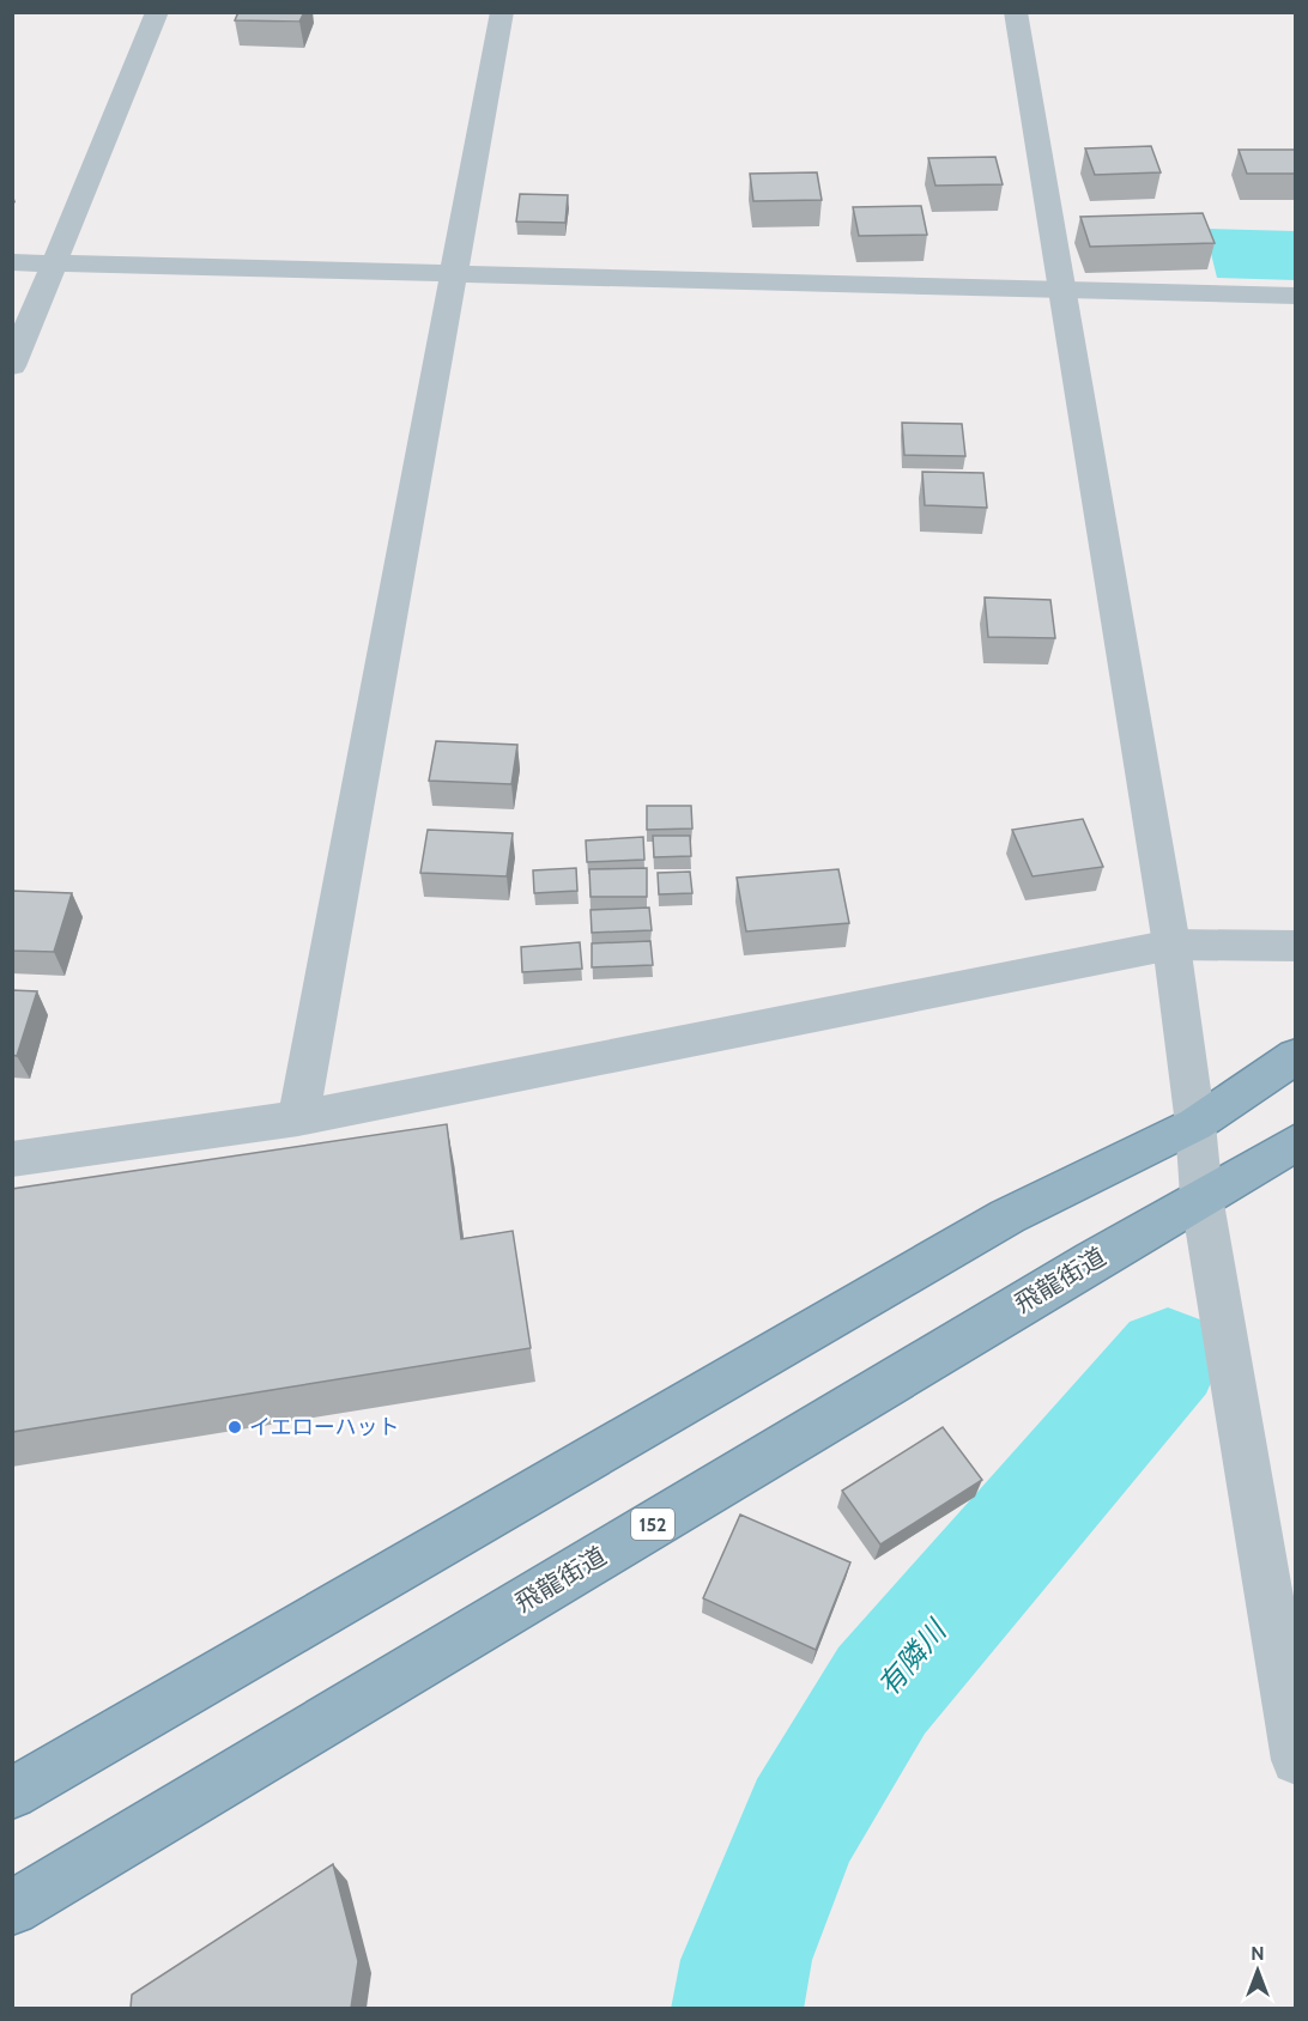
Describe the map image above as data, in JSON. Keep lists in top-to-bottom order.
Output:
{
  "streets": {
    "highway": ["飛龍街道", "152"]
  },
  "water": ["有隣川"],
  "places": ["イエローハット"],
  "north": "top"
}
